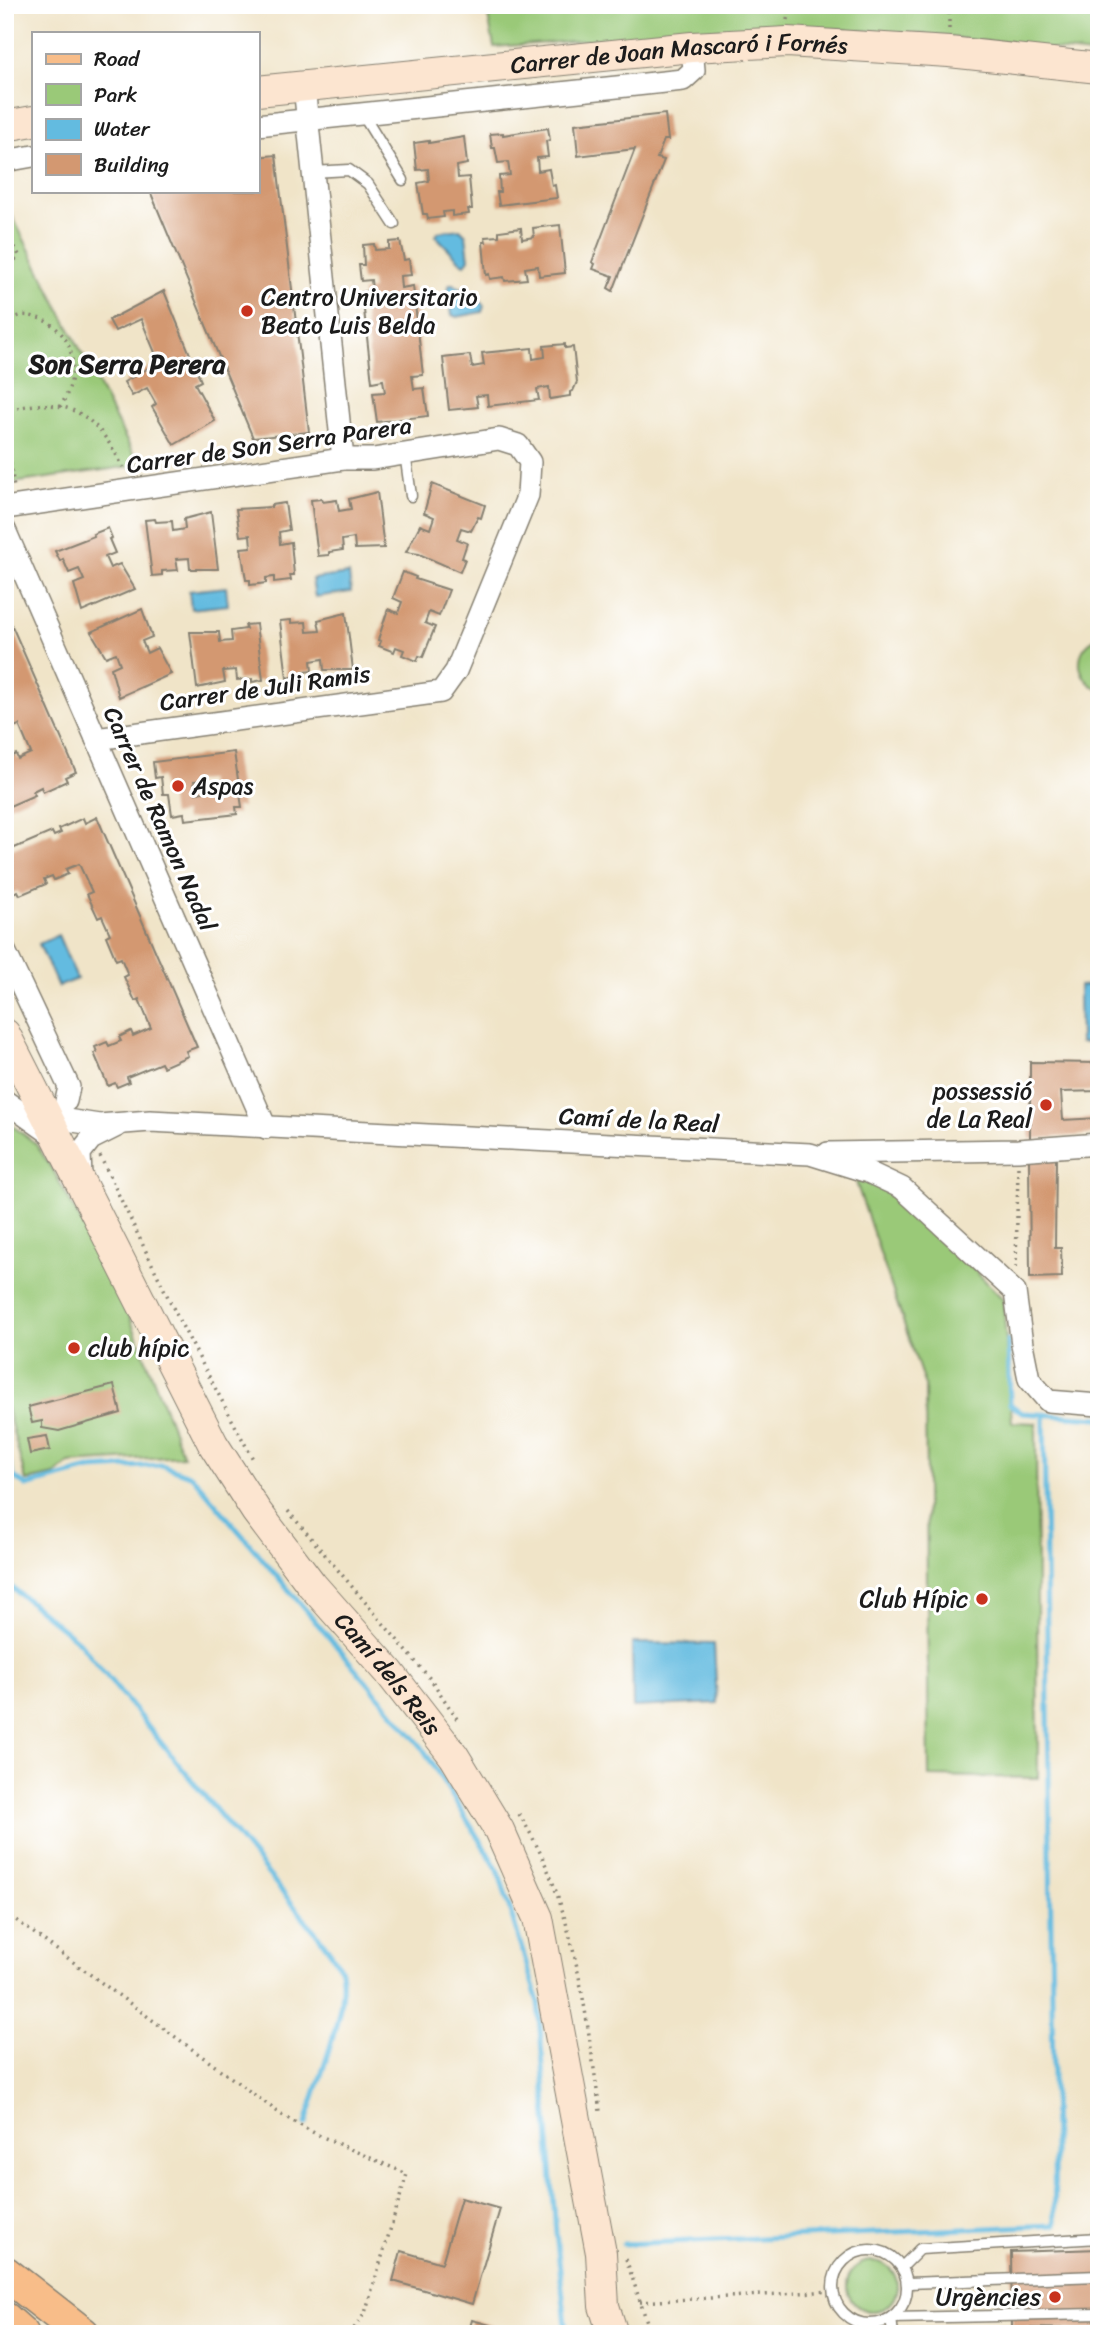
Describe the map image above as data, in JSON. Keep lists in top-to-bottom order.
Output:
{
  "streets": {
    "street": [
      "Carrer de Joan Mascaró i Fornés",
      "Carrer de Son Serra Parera",
      "Carrer de Juli Ramis",
      "Carrer de Ramon Nadal",
      "Camí de la Real",
      "Camí dels Reis"
    ]
  },
  "crossings": [
    ["Carrer de Son Serra Parera", "Carrer de Juli Ramis"],
    ["Carrer de Juli Ramis", "Carrer de Ramon Nadal"],
    ["Carrer de Ramon Nadal", "Camí de la Real"],
    ["Camí de la Real", "Camí dels Reis"]
  ],
  "districts": ["Son Serra Perera"],
  "places": [
    "Centro Universitario Beato Luis Belda",
    "Aspas",
    "possessió de La Real",
    "club hípic",
    "Club Hípic",
    "Urgències"
  ],
  "legend": [
    "Road",
    "Park",
    "Water",
    "Building"
  ]
}
